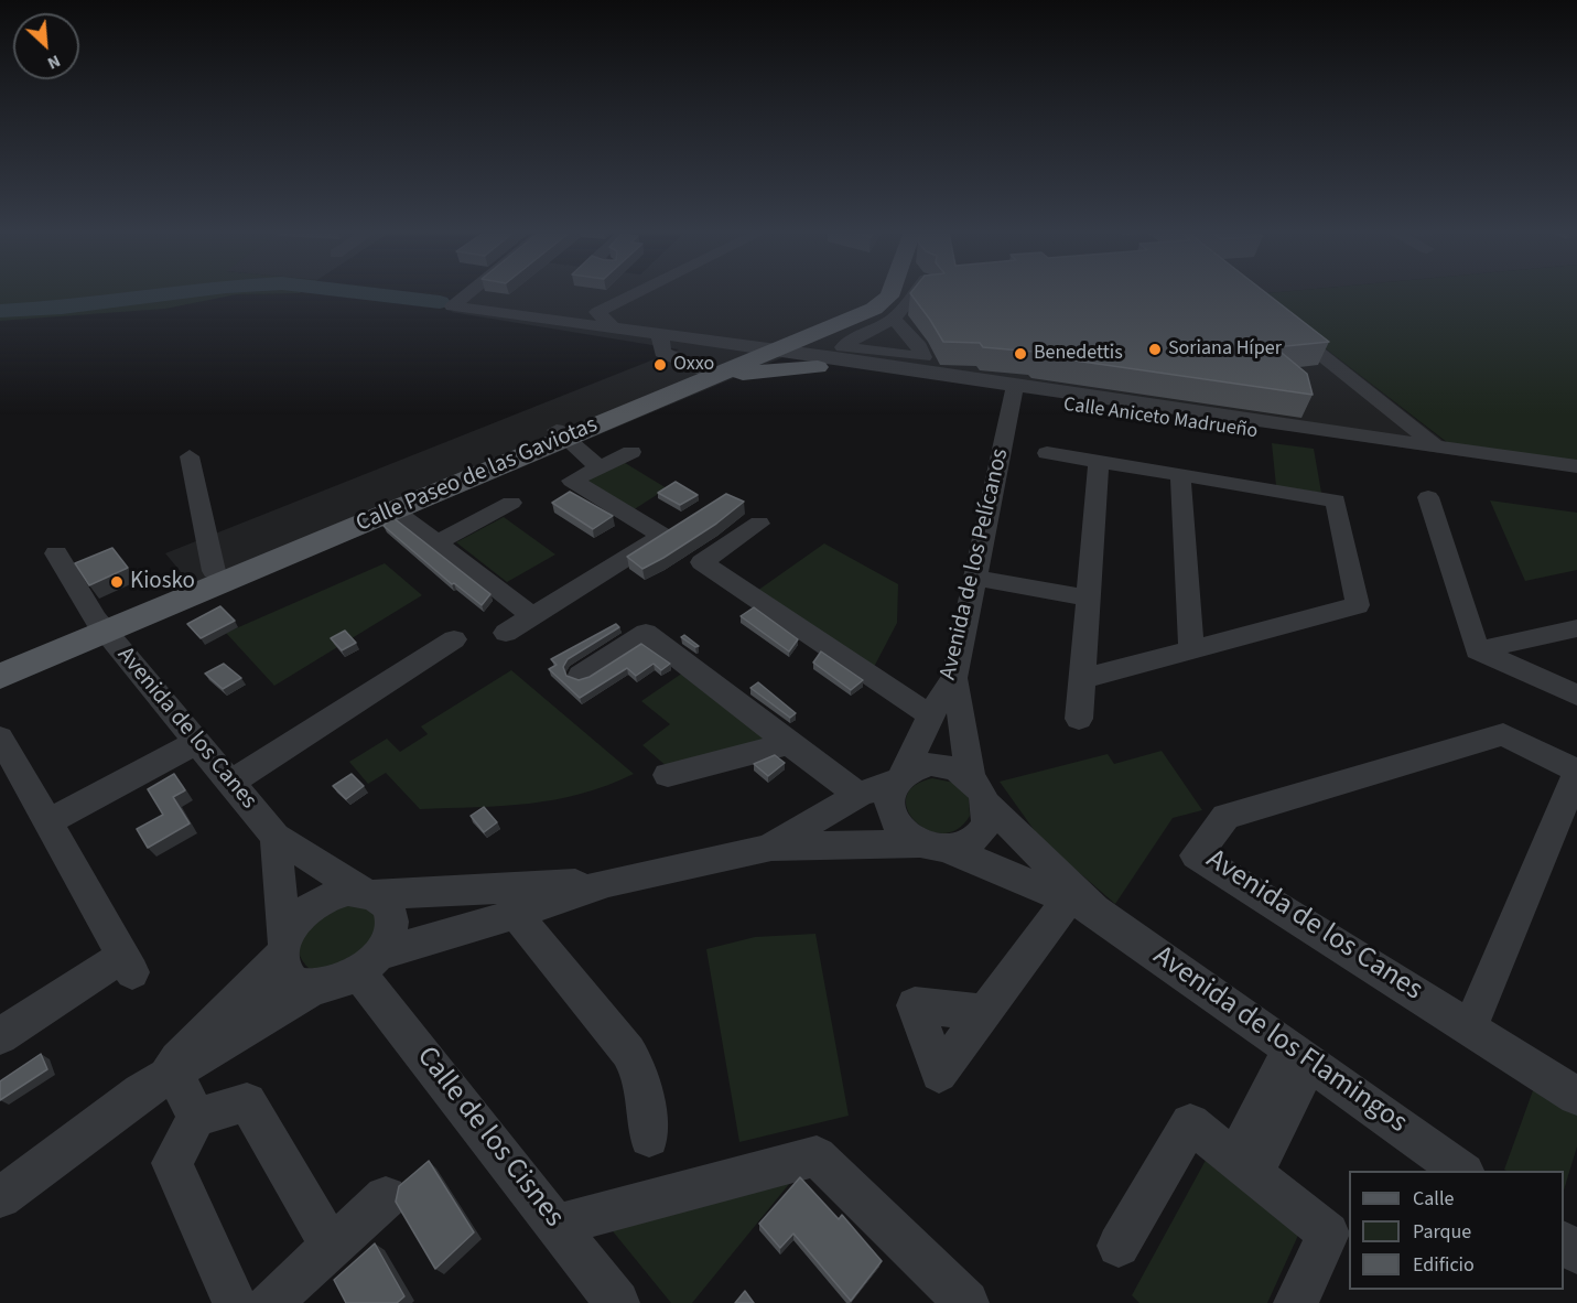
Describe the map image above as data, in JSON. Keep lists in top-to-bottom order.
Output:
{
  "streets": {
    "main road": ["Calle Paseo de las Gaviotas"],
    "street": [
      "Calle Aniceto Madrueño",
      "Avenida de los Pelícanos",
      "Avenida de los Canes",
      "Avenida de los Flamingos",
      "Calle de los Cisnes"
    ]
  },
  "crossings": [
    ["Calle Aniceto Madrueño", "Calle Paseo de las Gaviotas"],
    ["Calle Aniceto Madrueño", "Avenida de los Pelícanos"],
    ["Calle Paseo de las Gaviotas", "Avenida de los Canes"],
    ["Avenida de los Pelícanos", "Avenida de los Flamingos"],
    ["Avenida de los Canes", "Calle de los Cisnes"]
  ],
  "places": [
    "Soriana Híper",
    "Benedettis",
    "Oxxo",
    "Kiosko"
  ],
  "legend": ["Calle", "Parque", "Edificio"],
  "north": "bottom right"
}
